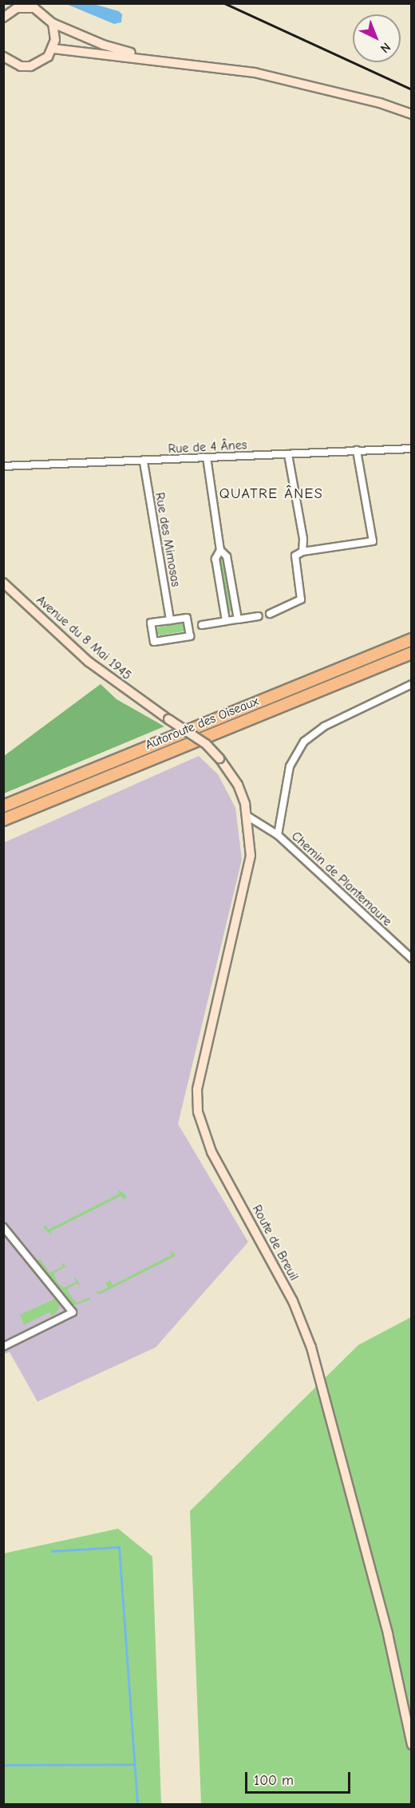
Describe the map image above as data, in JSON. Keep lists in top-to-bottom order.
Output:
{
  "streets": {
    "highway": ["Autoroute des Oiseaux"],
    "street": [
      "Rue de 4 Ânes",
      "Rue des Mimosas",
      "Avenue du 8 Mai 1945",
      "Chemin de Plantemaure",
      "Route de Breuil"
    ]
  },
  "crossings": [
    ["Rue de 4 Ânes", "Rue des Mimosas"],
    ["Avenue du 8 Mai 1945", "Route de Breuil"]
  ],
  "districts": ["QUATRE ÂNES"],
  "scale_bar": "100 m",
  "north": "bottom right"
}
